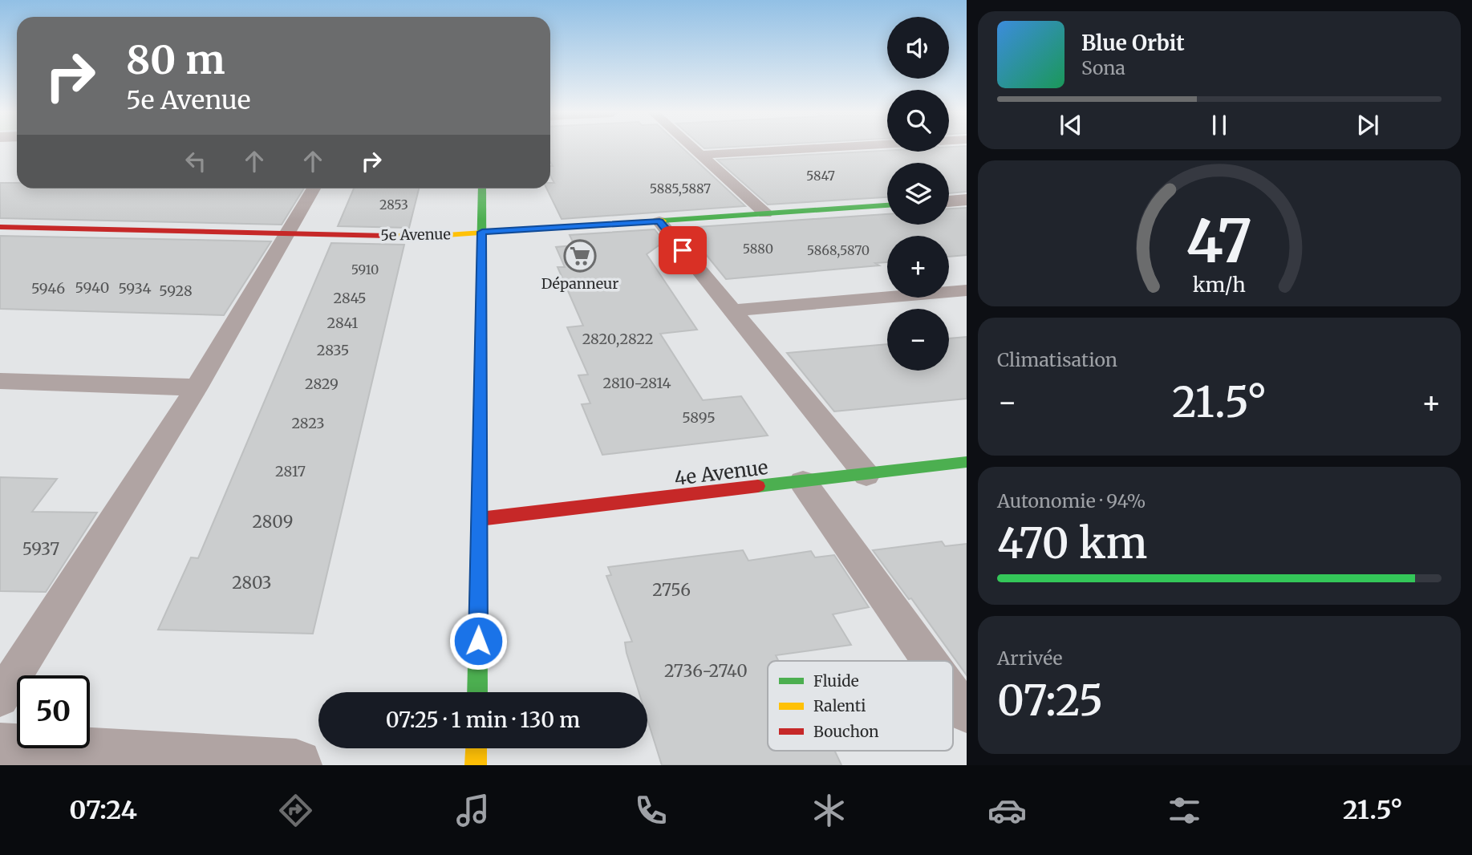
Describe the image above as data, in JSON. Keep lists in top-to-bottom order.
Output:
{
  "streets": {
    "street": ["5e Avenue", "4e Avenue"]
  },
  "places": {
    "supermarket": ["Dépanneur"]
  },
  "house_numbers": [
    "5847",
    "5885,5887",
    "2853",
    "5880",
    "5868,5870",
    "5910",
    "5940",
    "5946",
    "5934",
    "5928",
    "2845",
    "2841",
    "2820,2822",
    "2835",
    "2810-2814",
    "2829",
    "5895",
    "2823",
    "2817",
    "2809",
    "5937",
    "2803",
    "2756",
    "2736-2740"
  ],
  "legend": ["Fluide", "Ralenti", "Bouchon"],
  "page": {
    "map_buttons": ["+", "−"],
    "turn": ["80 m", "5e Avenue"],
    "song": ["Blue Orbit", "Sona"],
    "tile": [
      "Climatisation",
      ["Autonomie · 94%", "470 km"],
      ["Arrivée", "07:25"]
    ],
    "heat": ["−", "21.5°", "+"],
    "limit": "50",
    "trip": "07:25 · 1 min · 130 m",
    "tabs": ["07:24", "21.5°"],
    "gauge": ["47", "km/h"]
  }
}
